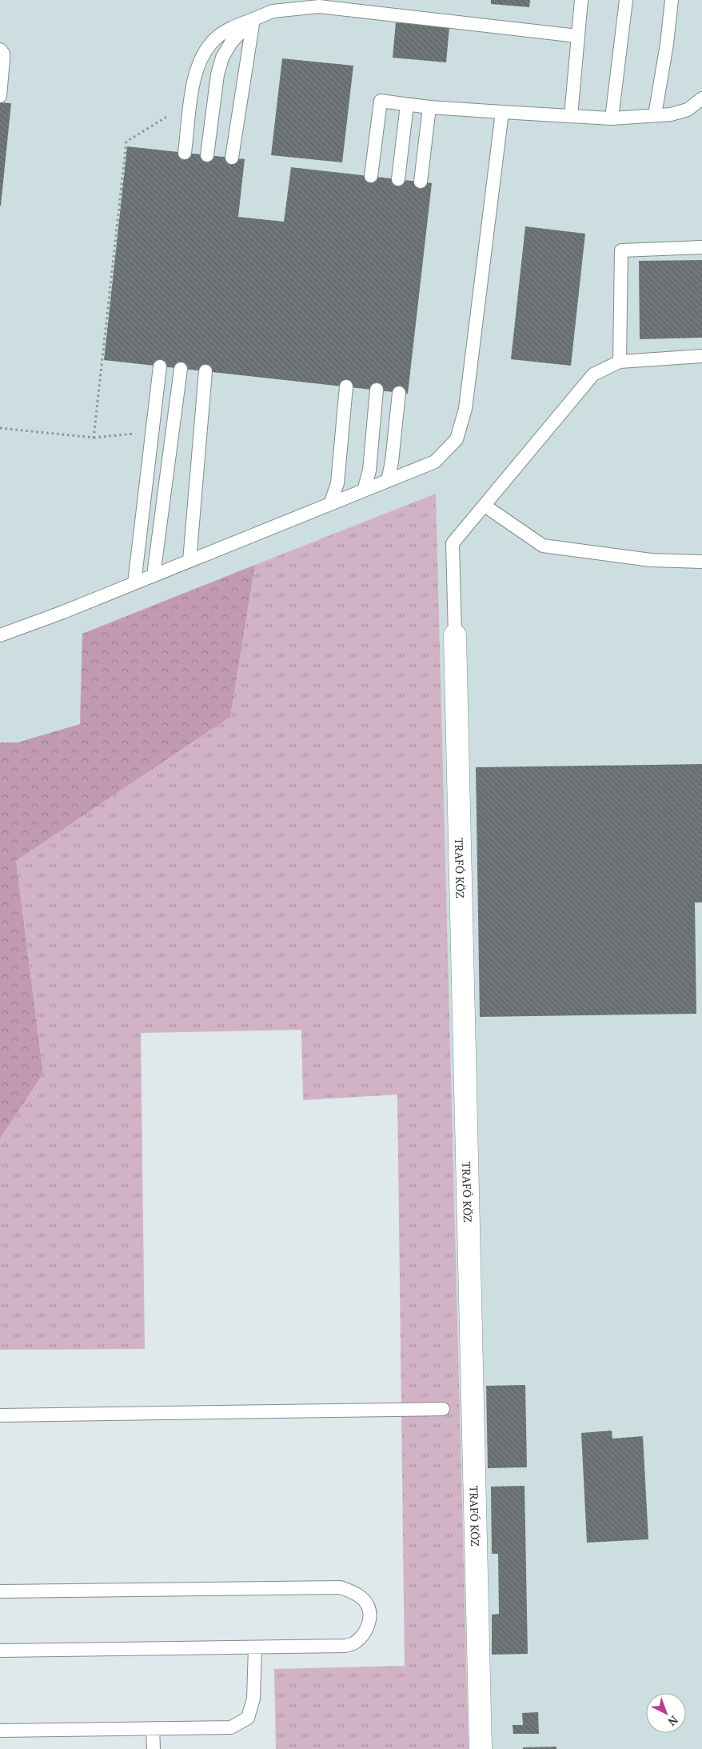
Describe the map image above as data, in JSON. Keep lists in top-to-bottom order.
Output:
{
  "streets": {
    "street": ["TRAFÓ KÖZ"]
  },
  "north": "bottom right"
}
